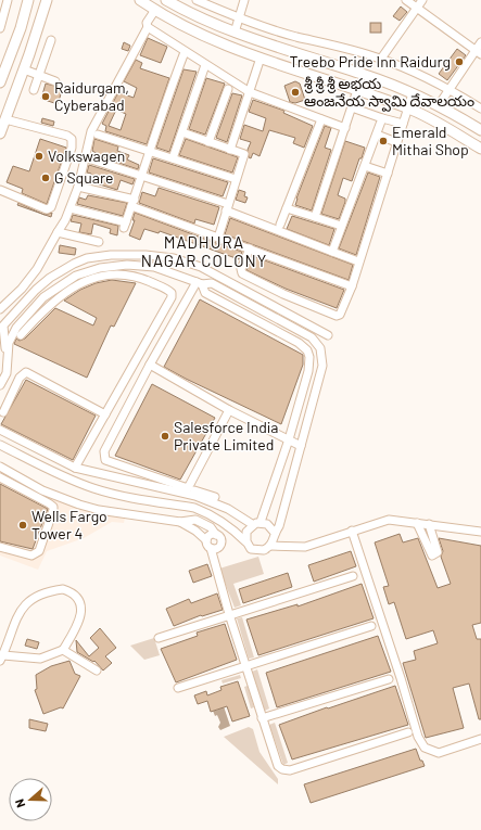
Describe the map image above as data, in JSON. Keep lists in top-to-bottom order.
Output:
{
  "districts": ["MADHURA NAGAR COLONY"],
  "places": [
    "Treebo Pride Inn Raidurg",
    "శ్రీ శ్రీ శ్రీ అభయ ఆంజనేయ స్వామి దేవాలయం",
    "Raidurgam, Cyberabad",
    "Emerald Mithai Shop",
    "Volkswagen",
    "G Square",
    "Salesforce India Private Limited",
    "Wells Fargo Tower 4"
  ],
  "north": "left"
}
